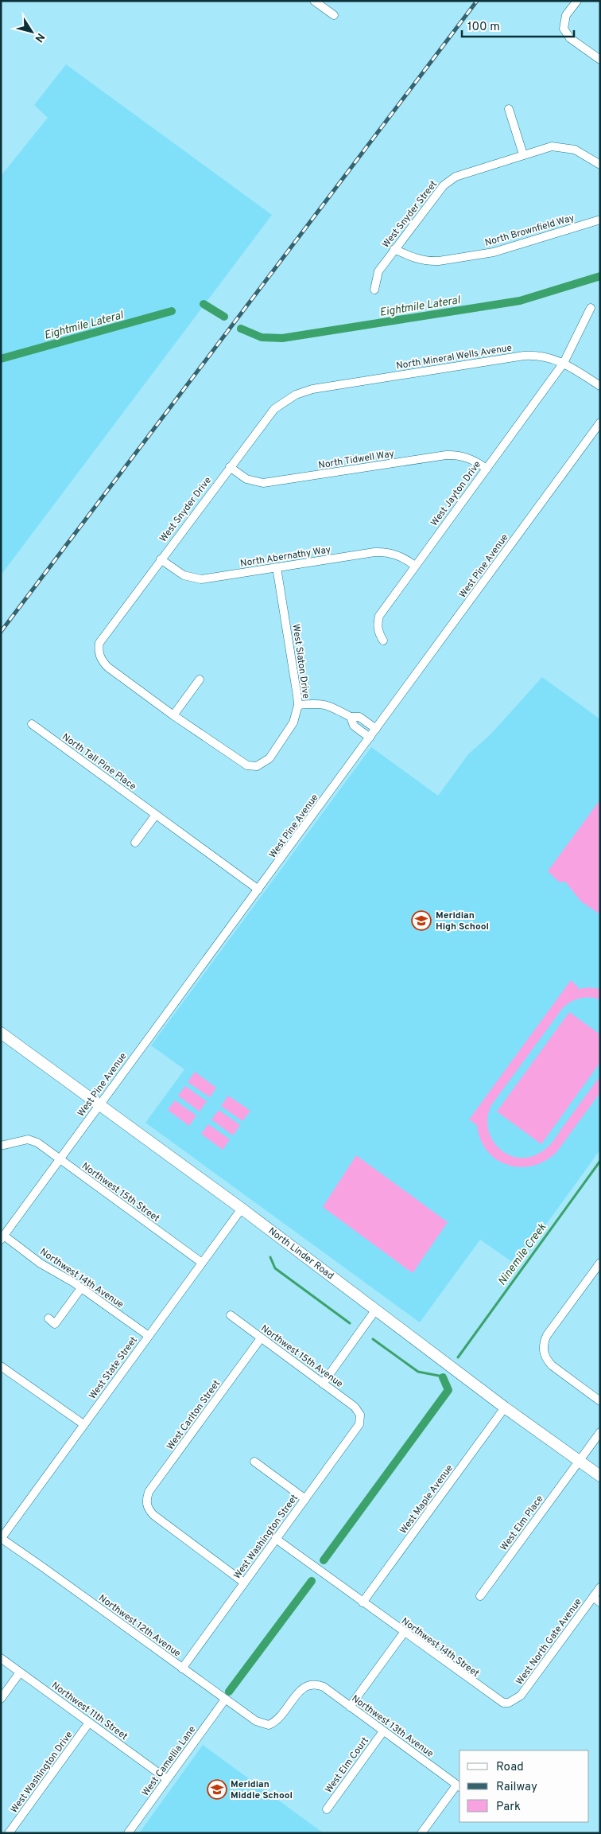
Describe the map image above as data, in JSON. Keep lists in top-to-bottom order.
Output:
{
  "streets": {
    "main road": ["North Linder Road"],
    "street": [
      "West Snyder Street",
      "North Brownfield Way",
      "North Mineral Wells Avenue",
      "North Tidwell Way",
      "West Jayton Drive",
      "West Snyder Drive",
      "North Abernathy Way",
      "West Pine Avenue",
      "West Slaton Drive",
      "North Tall Pine Place",
      "Northwest 15th Street",
      "Northwest 14th Avenue",
      "Northwest 15th Avenue",
      "West State Street",
      "West Carlton Street",
      "West Maple Avenue",
      "West Elm Place",
      "West Washington Street",
      "Northwest 12th Avenue",
      "West North Gate Avenue",
      "Northwest 14th Street",
      "Northwest 11th Street",
      "Northwest 13th Avenue",
      "West Camellia Lane",
      "West Elm Court",
      "West Washington Drive"
    ]
  },
  "crossings": [
    ["West Snyder Street", "North Brownfield Way"],
    ["North Mineral Wells Avenue", "West Jayton Drive"],
    ["North Mineral Wells Avenue", "West Snyder Drive"],
    ["North Tidwell Way", "West Jayton Drive"],
    ["North Tidwell Way", "West Snyder Drive"],
    ["West Jayton Drive", "North Abernathy Way"],
    ["West Snyder Drive", "North Abernathy Way"],
    ["West Snyder Drive", "West Slaton Drive"],
    ["North Abernathy Way", "West Slaton Drive"],
    ["West Pine Avenue", "North Tall Pine Place"],
    ["West Pine Avenue", "Northwest 15th Street"],
    ["West Pine Avenue", "North Linder Road"],
    ["West Pine Avenue", "Northwest 14th Avenue"],
    ["Northwest 15th Street", "West State Street"],
    ["North Linder Road", "West State Street"],
    ["North Linder Road", "West Maple Avenue"],
    ["North Linder Road", "West Elm Place"],
    ["Northwest 14th Avenue", "West State Street"],
    ["Northwest 15th Avenue", "West Carlton Street"],
    ["Northwest 15th Avenue", "West Washington Street"],
    ["West State Street", "Northwest 12th Avenue"],
    ["West Carlton Street", "West Washington Street"],
    ["West Maple Avenue", "Northwest 14th Street"],
    ["West Washington Street", "Northwest 12th Avenue"],
    ["Northwest 12th Avenue", "Northwest 13th Avenue"],
    ["Northwest 12th Avenue", "West Camellia Lane"],
    ["West North Gate Avenue", "Northwest 14th Street"],
    ["Northwest 11th Street", "West Camellia Lane"],
    ["Northwest 11th Street", "West Washington Drive"],
    ["Northwest 13th Avenue", "West Elm Court"]
  ],
  "water": ["Eightmile Lateral", "Ninemile Creek"],
  "places": {
    "school or university": ["Meridian High School", "Meridian Middle School"]
  },
  "legend": ["Road", "Railway", "Park"],
  "scale_bar": "100 m",
  "north": "bottom right"
}
